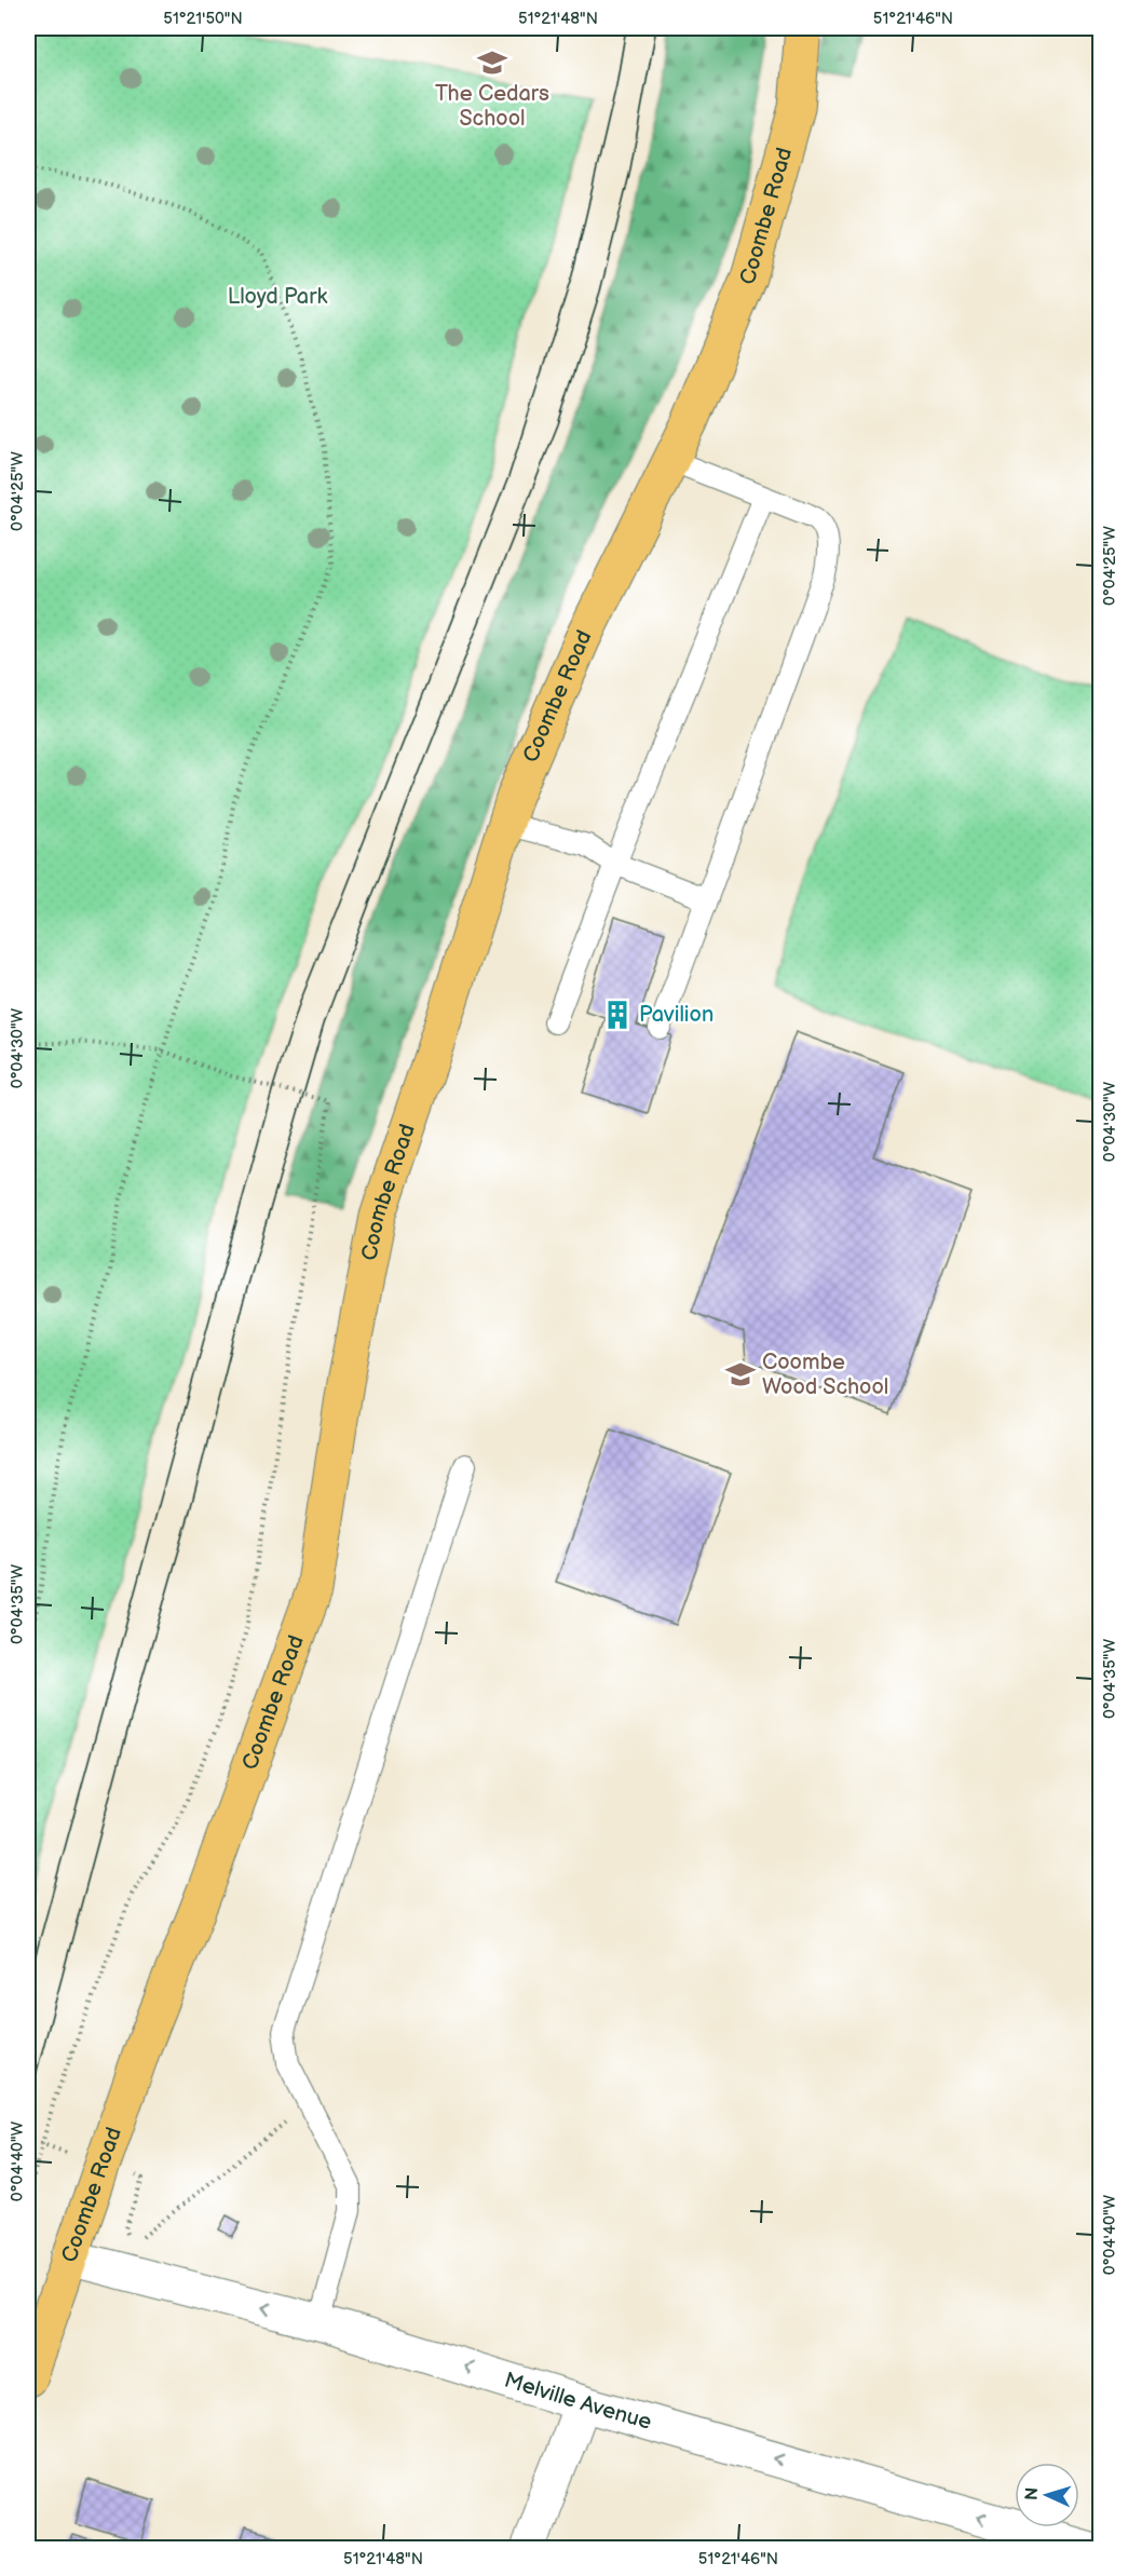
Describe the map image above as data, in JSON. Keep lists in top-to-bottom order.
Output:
{
  "streets": {
    "main road": ["Coombe Road"],
    "street": ["Melville Avenue"]
  },
  "crossings": [
    ["Coombe Road", "Melville Avenue"]
  ],
  "one_way": ["Melville Avenue"],
  "parks": ["Lloyd Park"],
  "places": {
    "school or university": ["The Cedars School", "Coombe Wood School"],
    "building": ["Pavilion"]
  },
  "north": "left",
  "coordinates": [
    "51°21'50\"N",
    "51°21'48\"N",
    "51°21'46\"N",
    "0°04'25\"W",
    "0°04'30\"W",
    "0°04'35\"W",
    "0°04'40\"W"
  ]
}
